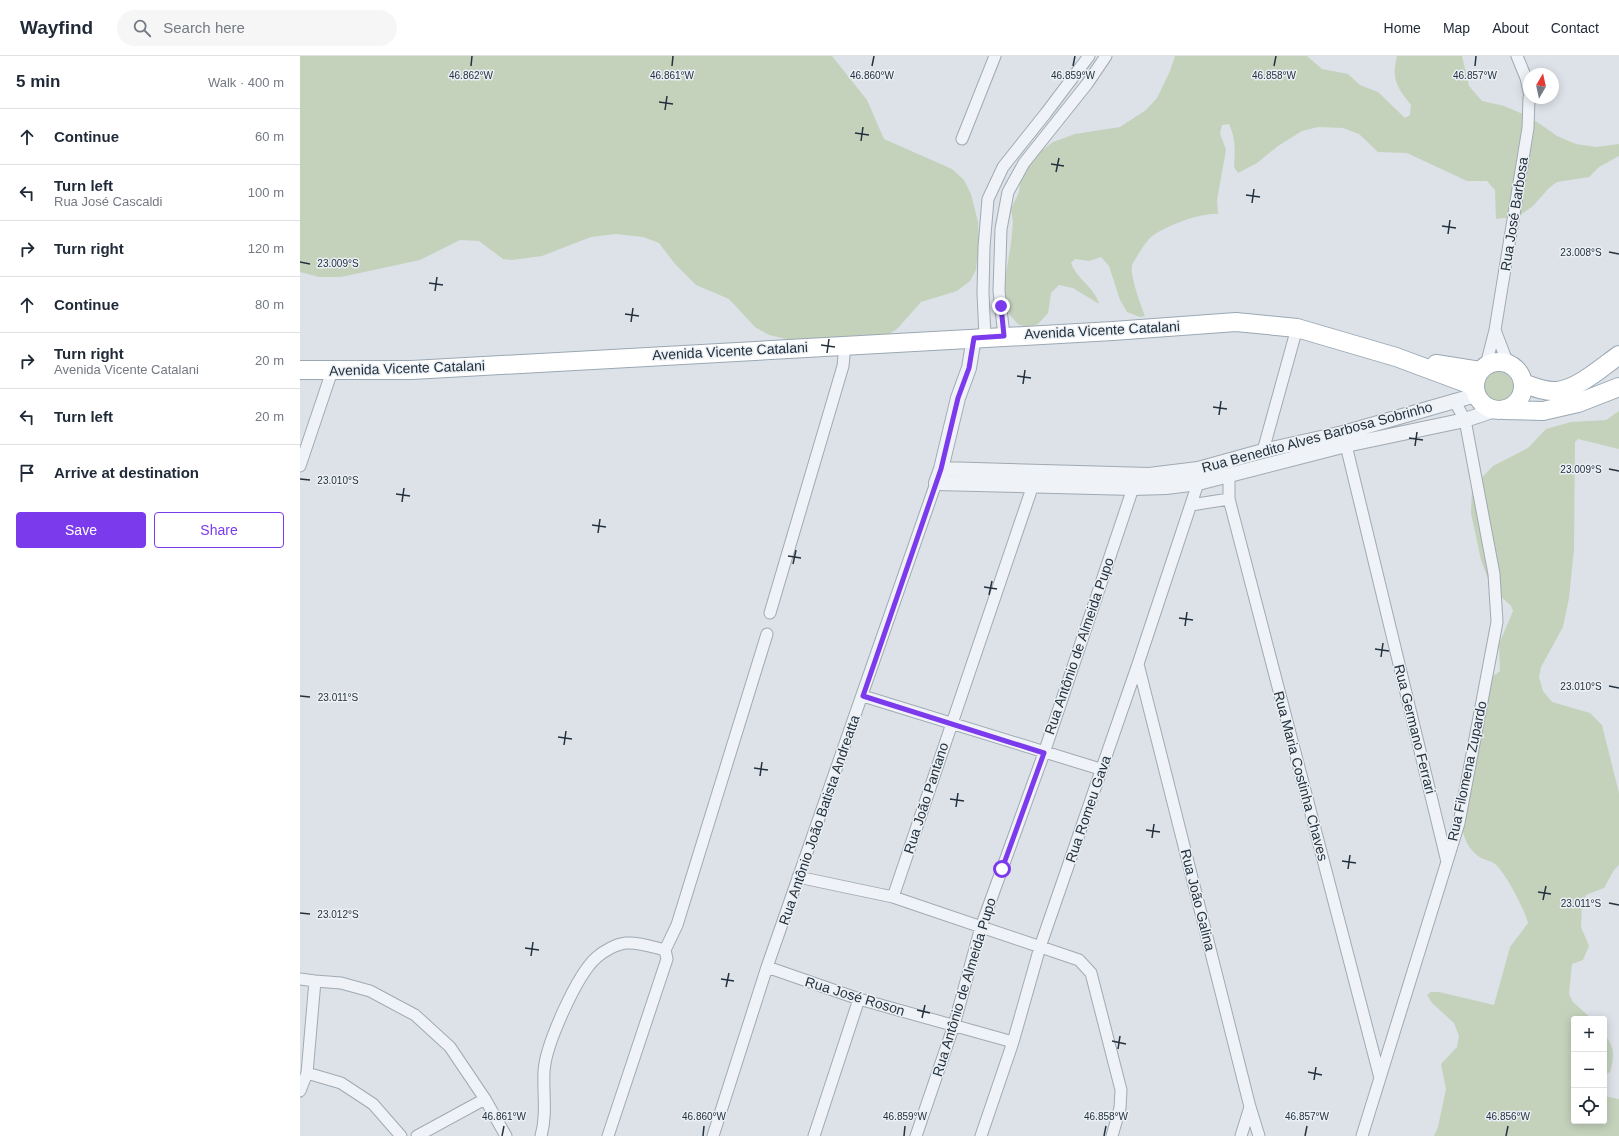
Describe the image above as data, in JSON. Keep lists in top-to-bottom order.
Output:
{
  "streets": {
    "main road": ["Avenida Vicente Catalani", "Rua Benedito Alves Barbosa Sobrinho"],
    "street": [
      "Rua José Barbosa",
      "Rua Antônio de Almeida Pupo",
      "Rua Germano Ferrari",
      "Rua Filomena Zupardo",
      "Rua Maria Costinha Chaves",
      "Rua João Pantano",
      "Rua Romeu Gava",
      "Rua Antônio João Batista Andreatta",
      "Rua João Galina",
      "Rua José Roson"
    ]
  },
  "crossings": [
    ["Rua José Barbosa", "Avenida Vicente Catalani"],
    ["Rua José Barbosa", "Rua Benedito Alves Barbosa Sobrinho"],
    ["Avenida Vicente Catalani", "Rua Benedito Alves Barbosa Sobrinho"],
    ["Rua Benedito Alves Barbosa Sobrinho", "Rua Antônio de Almeida Pupo"],
    ["Rua Benedito Alves Barbosa Sobrinho", "Rua Germano Ferrari"],
    ["Rua Benedito Alves Barbosa Sobrinho", "Rua Filomena Zupardo"],
    ["Rua Benedito Alves Barbosa Sobrinho", "Rua Maria Costinha Chaves"],
    ["Rua Benedito Alves Barbosa Sobrinho", "Rua João Pantano"],
    ["Rua Benedito Alves Barbosa Sobrinho", "Rua Romeu Gava"],
    ["Rua Benedito Alves Barbosa Sobrinho", "Rua Antônio João Batista Andreatta"],
    ["Rua Antônio de Almeida Pupo", "Rua José Roson"],
    ["Rua Germano Ferrari", "Rua Filomena Zupardo"],
    ["Rua Filomena Zupardo", "Rua Maria Costinha Chaves"],
    ["Rua Romeu Gava", "Rua João Galina"],
    ["Rua Romeu Gava", "Rua José Roson"],
    ["Rua Antônio João Batista Andreatta", "Rua José Roson"]
  ],
  "north": "top",
  "page": {
    "header": "Wayfind",
    "search": "Search here",
    "nav": [
      "Home",
      "Map",
      "About",
      "Contact"
    ],
    "heading": ["5 min", "Walk · 400 m"],
    "list": [
      ["Continue", "60 m"],
      ["Turn left", "Rua José Cascaldi", "100 m"],
      ["Turn right", "120 m"],
      ["Continue", "80 m"],
      ["Turn right", "Avenida Vicente Catalani", "20 m"],
      ["Turn left", "20 m"],
      "Arrive at destination"
    ],
    "buttons": ["Save", "Share"],
    "map_buttons": ["+", "−"]
  },
  "coordinates": [
    "46.862°W",
    "46.861°W",
    "46.860°W",
    "46.859°W",
    "46.858°W",
    "46.857°W",
    "23.008°S",
    "23.009°S",
    "23.010°S",
    "23.011°S",
    "23.012°S",
    "46.856°W"
  ]
}
